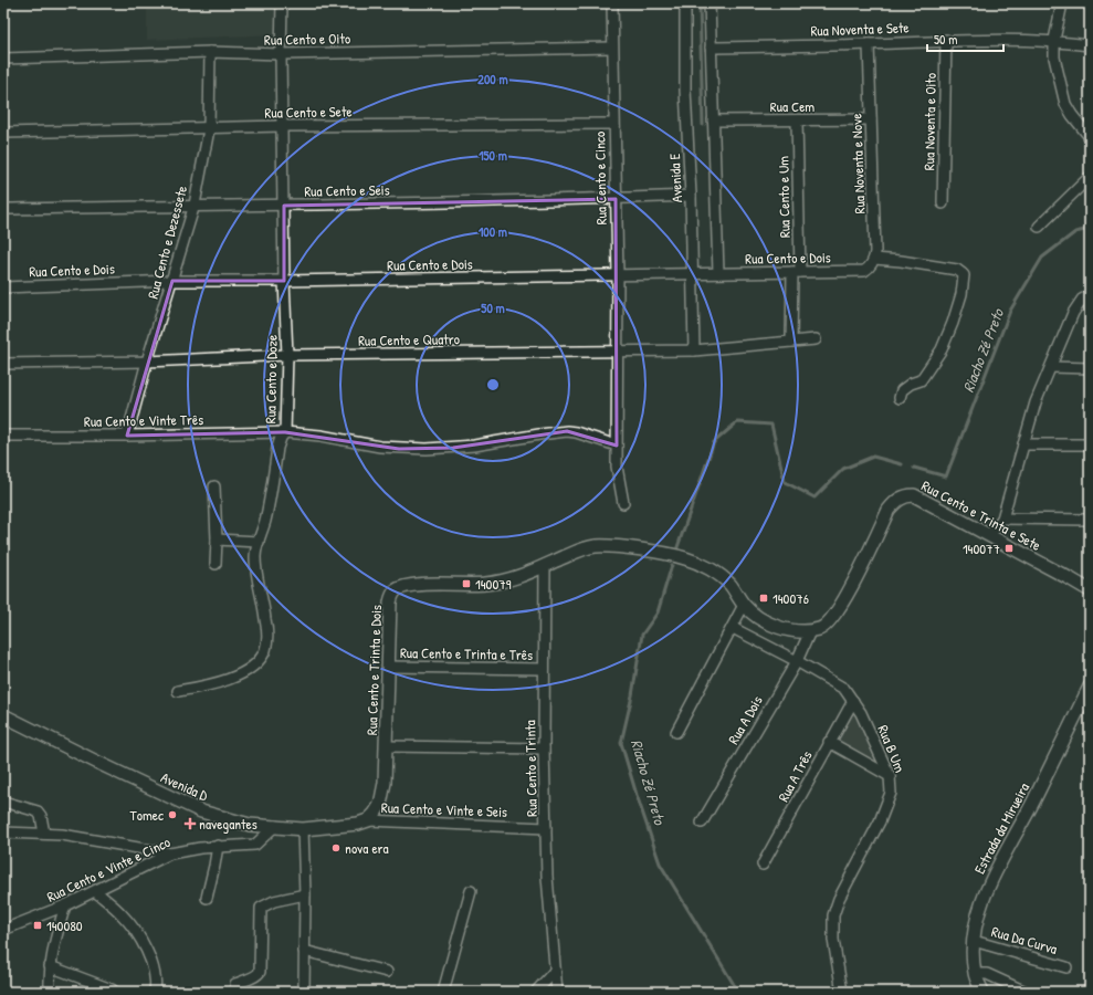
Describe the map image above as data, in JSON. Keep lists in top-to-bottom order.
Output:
{
  "streets": {
    "main road": [
      "Rua Cento e Trinta e Sete",
      "Rua Cento e Trinta e Dois",
      "Avenida D",
      "Estrada da Mirueira"
    ],
    "street": [
      "Rua Noventa e Sete",
      "Rua Cento e Oito",
      "Rua Cem",
      "Rua Cento e Sete",
      "Rua Noventa e Oito",
      "Rua Noventa e Nove",
      "Rua Cento e Cinco",
      "Avenida E",
      "Rua Cento e Seis",
      "Rua Cento e Um",
      "Rua Cento e Dezessete",
      "Rua Cento e Dois",
      "Rua Cento e Quatro",
      "Rua Cento e Doze",
      "Rua Cento e Vinte Três",
      "Rua Cento e Trinta e Três",
      "Rua A Dois",
      "Rua B Um",
      "Rua Cento e Trinta",
      "Rua A Três",
      "Rua Cento e Vinte e Seis",
      "Rua Cento e Vinte e Cinco",
      "Rua Da Curva"
    ]
  },
  "crossings": [
    ["Rua Noventa e Sete", "Rua Noventa e Oito"],
    ["Rua Noventa e Sete", "Rua Noventa e Nove"],
    ["Rua Cento e Oito", "Rua Cento e Cinco"],
    ["Rua Cento e Oito", "Rua Cento e Dezessete"],
    ["Rua Cento e Oito", "Rua Cento e Doze"],
    ["Rua Cem", "Rua Noventa e Nove"],
    ["Rua Cem", "Rua Cento e Um"],
    ["Rua Cento e Sete", "Rua Cento e Cinco"],
    ["Rua Cento e Sete", "Rua Cento e Dezessete"],
    ["Rua Cento e Sete", "Rua Cento e Doze"],
    ["Rua Noventa e Nove", "Rua Cento e Dois"],
    ["Rua Cento e Cinco", "Rua Cento e Seis"],
    ["Rua Cento e Cinco", "Rua Cento e Dois"],
    ["Rua Cento e Cinco", "Rua Cento e Quatro"],
    ["Rua Cento e Cinco", "Rua Cento e Vinte Três"],
    ["Avenida E", "Rua Cento e Seis"],
    ["Avenida E", "Rua Cento e Dois"],
    ["Avenida E", "Rua Cento e Quatro"],
    ["Rua Cento e Seis", "Rua Cento e Dezessete"],
    ["Rua Cento e Seis", "Rua Cento e Doze"],
    ["Rua Cento e Um", "Rua Cento e Dois"],
    ["Rua Cento e Um", "Rua Cento e Quatro"],
    ["Rua Cento e Dezessete", "Rua Cento e Dois"],
    ["Rua Cento e Dezessete", "Rua Cento e Quatro"],
    ["Rua Cento e Dezessete", "Rua Cento e Vinte Três"],
    ["Rua Cento e Dois", "Rua Cento e Doze"],
    ["Rua Cento e Quatro", "Rua Cento e Doze"],
    ["Rua Cento e Doze", "Rua Cento e Vinte Três"],
    ["Rua Cento e Trinta e Sete", "Rua Cento e Trinta e Dois"],
    ["Rua Cento e Trinta e Sete", "Rua A Dois"],
    ["Rua Cento e Trinta e Três", "Rua Cento e Trinta e Dois"],
    ["Rua Cento e Trinta e Três", "Rua Cento e Trinta"],
    ["Rua Cento e Trinta e Dois", "Rua A Dois"],
    ["Rua Cento e Trinta e Dois", "Rua Cento e Trinta"],
    ["Rua Cento e Trinta e Dois", "Avenida D"],
    ["Rua Cento e Trinta e Dois", "Rua Cento e Vinte e Seis"],
    ["Rua A Dois", "Rua B Um"],
    ["Rua B Um", "Rua A Três"],
    ["Rua Cento e Trinta", "Rua Cento e Vinte e Seis"],
    ["Avenida D", "Rua Cento e Vinte e Seis"],
    ["Avenida D", "Rua Cento e Vinte e Cinco"],
    ["Estrada da Mirueira", "Rua Da Curva"]
  ],
  "water": ["Riacho Zé Preto"],
  "places": {
    "transit": [
      "140077",
      "140079",
      "140076",
      "140080"
    ],
    "other": ["Tomec", "nova era"],
    "health": ["navegantes"]
  },
  "scale_bar": "50 m",
  "rings": [
    "200 m",
    "150 m",
    "100 m",
    "50 m"
  ]
}
